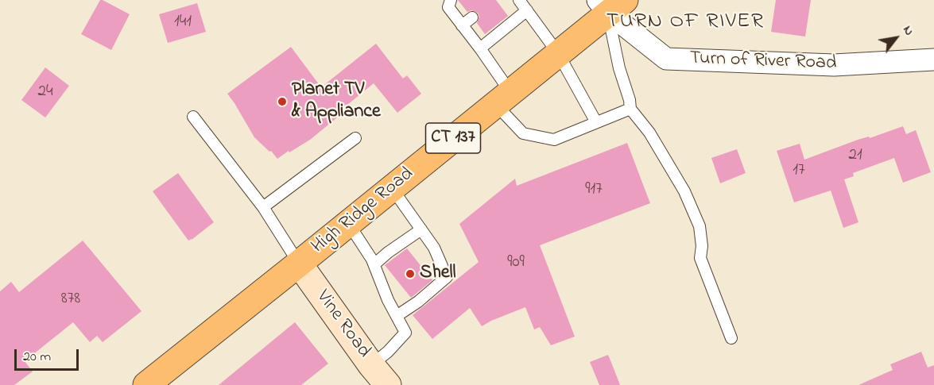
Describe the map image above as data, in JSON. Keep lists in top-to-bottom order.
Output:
{
  "streets": {
    "main road": ["CT 137", "High Ridge Road"],
    "street": ["Turn of River Road", "Vine Road"]
  },
  "crossings": [
    ["Turn of River Road", "High Ridge Road"],
    ["High Ridge Road", "Vine Road"]
  ],
  "districts": ["TURN OF RIVER"],
  "places": ["Planet TV & Appliance", "Shell"],
  "house_numbers": [
    "141",
    "24",
    "21",
    "17",
    "917",
    "909",
    "878"
  ],
  "scale_bar": "20 m",
  "north": "top right"
}
